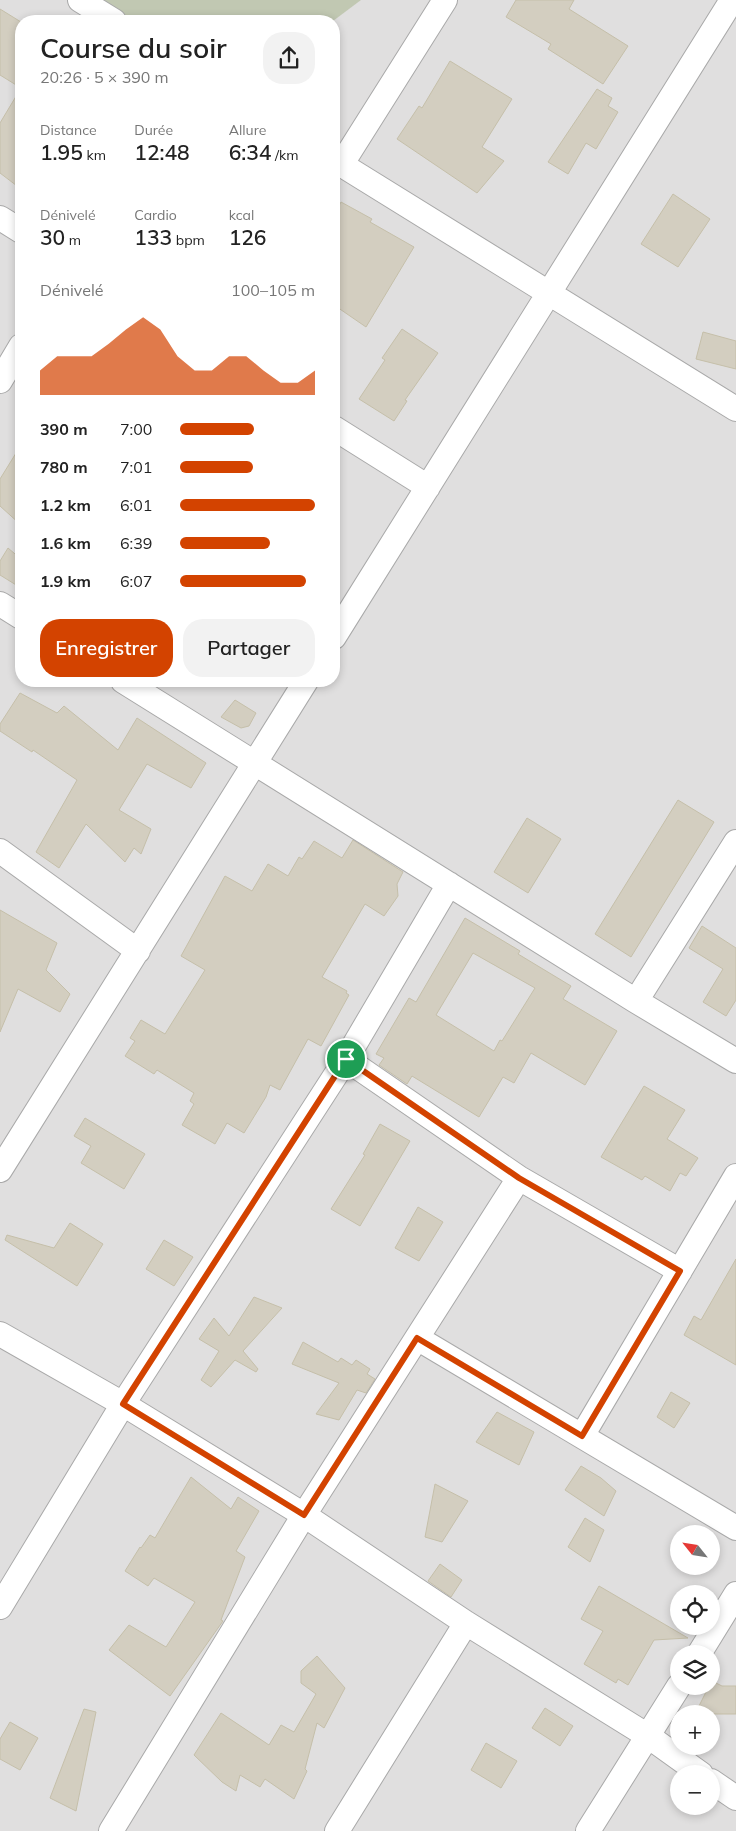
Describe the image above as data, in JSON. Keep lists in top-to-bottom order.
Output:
{
  "north": "top left",
  "page": {
    "heading": ["Course du soir", "20:26 · 5 × 390 m"],
    "stats": [
      ["Distance", "1.95 km"],
      ["Durée", "12:48"],
      ["Allure", "6:34 /km"],
      ["Dénivelé", "30 m"],
      ["Cardio", "133 bpm"],
      ["kcal", "126"]
    ],
    "chart": ["Dénivelé", "100–105 m"],
    "list": [
      {
        "name": "390 m",
        "note": "7:00"
      },
      {
        "name": "780 m",
        "note": "7:01"
      },
      {
        "name": "1.2 km",
        "note": "6:01"
      },
      {
        "name": "1.6 km",
        "note": "6:39"
      },
      {
        "name": "1.9 km",
        "note": "6:07"
      }
    ],
    "buttons": ["Enregistrer", "Partager"],
    "map_buttons": ["+", "−"]
  }
}
